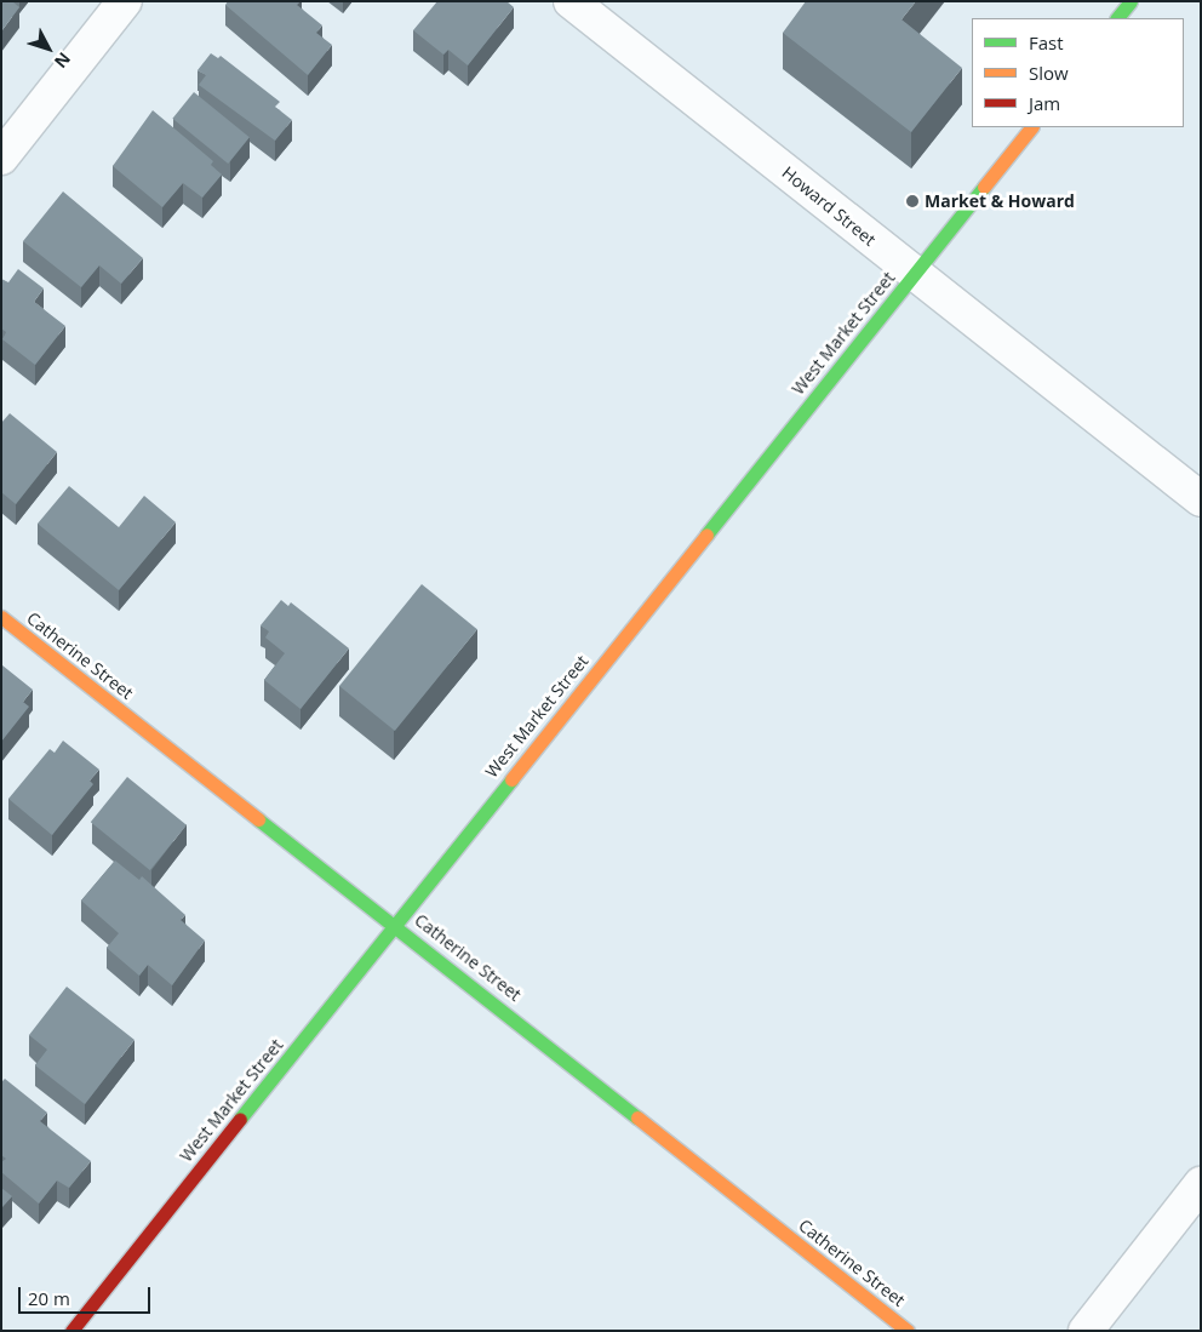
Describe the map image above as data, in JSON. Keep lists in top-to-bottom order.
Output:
{
  "streets": {
    "street": ["Howard Street", "West Market Street", "Catherine Street"]
  },
  "crossings": [
    ["Howard Street", "West Market Street"],
    ["West Market Street", "Catherine Street"]
  ],
  "places": ["Market & Howard"],
  "legend": ["Fast", "Slow", "Jam"],
  "scale_bar": "20 m",
  "north": "bottom right"
}
